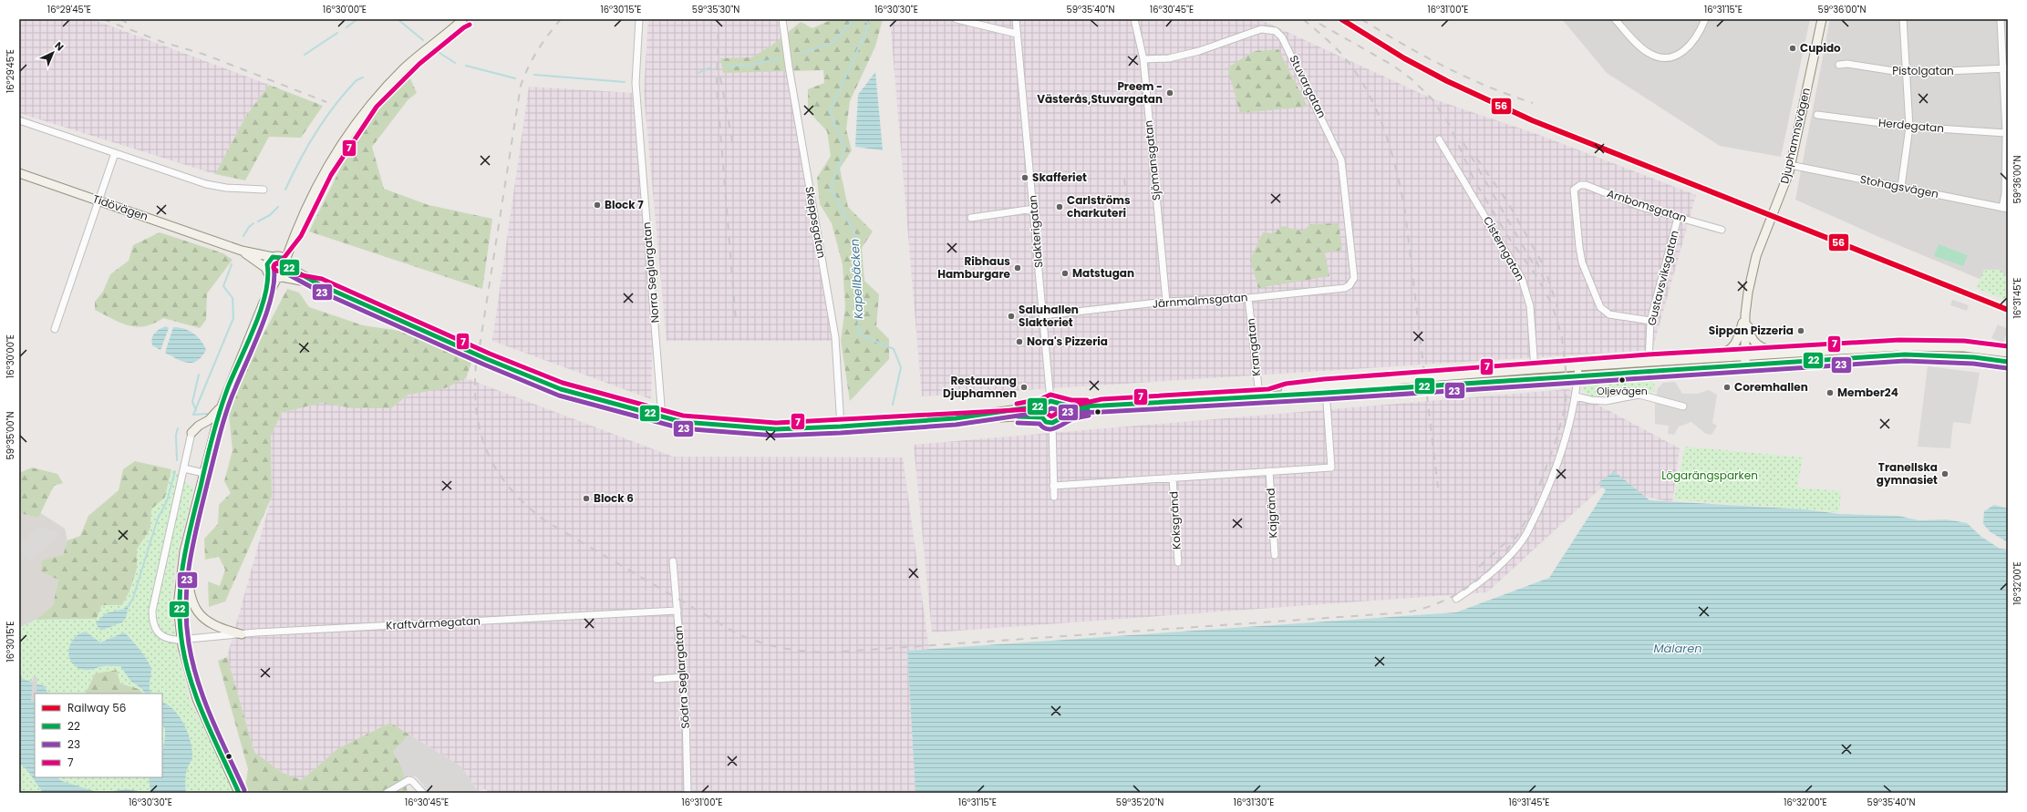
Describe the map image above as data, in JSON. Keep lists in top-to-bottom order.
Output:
{
  "streets": {
    "main road": ["Djuphamnsvägen", "Tidövägen"],
    "street": [
      "Pistolgatan",
      "Stuvargatan",
      "Herdegatan",
      "Sjömansgatan",
      "Stohagsvägen",
      "Arnbomsgatan",
      "Skeppsgatan",
      "Slakterigatan",
      "Cisterngatan",
      "Norra Seglargatan",
      "Gustavsviksgatan",
      "Järnmalmsgatan",
      "Krangatan",
      "Kajgränd",
      "Koksgränd",
      "Kraftvärmegatan",
      "Södra Seglargatan"
    ]
  },
  "crossings": [
    ["Stuvargatan", "Sjömansgatan"],
    ["Stuvargatan", "Järnmalmsgatan"],
    ["Djuphamnsvägen", "Stohagsvägen"],
    ["Sjömansgatan", "Järnmalmsgatan"],
    ["Arnbomsgatan", "Gustavsviksgatan"],
    ["Slakterigatan", "Järnmalmsgatan"],
    ["Järnmalmsgatan", "Krangatan"],
    ["Kraftvärmegatan", "Södra Seglargatan"]
  ],
  "water": ["Kapellbäcken", "Mälaren"],
  "parks": ["Lögarängsparken"],
  "places": [
    "Cupido",
    "Preem - Västerås,Stuvargatan",
    "Skafferiet",
    "Block 7",
    "Carlströms charkuteri",
    "Ribhaus Hamburgare",
    "Matstugan",
    "Saluhallen Slakteriet",
    "Sippan Pizzeria",
    "Nora's Pizzeria",
    "Oljevägen",
    "Restaurang Djuphamnen",
    "Coremhallen",
    "Member24",
    "Tranellska gymnasiet",
    "Block 6"
  ],
  "lines": [
    "rail line 56",
    "transit line 7",
    "transit line 22",
    "transit line 23"
  ],
  "legend": [
    "Railway 56",
    "22",
    "23",
    "7"
  ],
  "north": "top right",
  "coordinates": [
    "16°29'45\"E",
    "16°30'00\"E",
    "16°30'15\"E",
    "59°35'30\"N",
    "16°30'30\"E",
    "59°35'40\"N",
    "16°30'45\"E",
    "16°31'00\"E",
    "16°31'15\"E",
    "59°36'00\"N",
    "16°31'45\"E",
    "59°35'00\"N",
    "16°32'00\"E",
    "59°35'20\"N",
    "16°31'30\"E"
  ]
}
